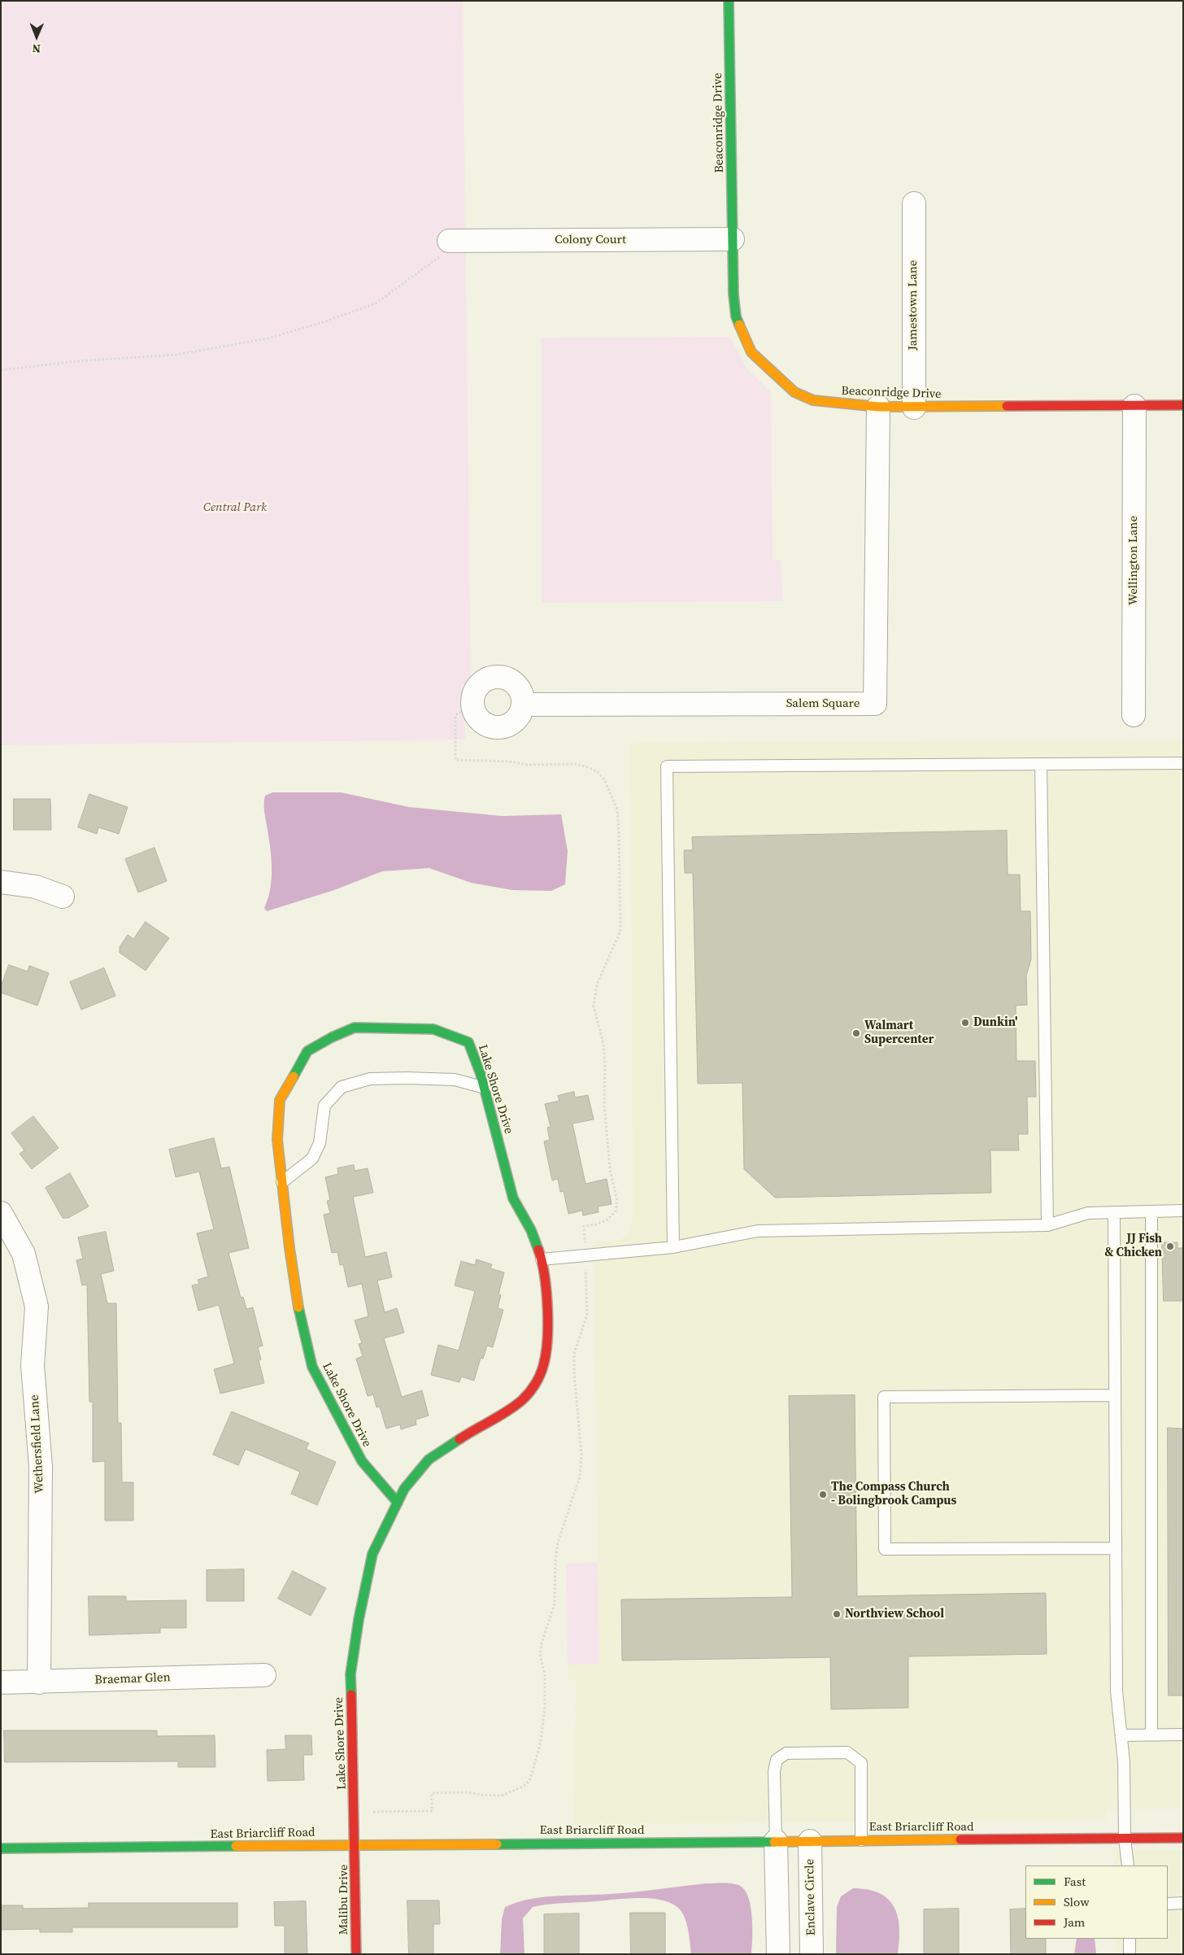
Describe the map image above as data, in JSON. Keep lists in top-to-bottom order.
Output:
{
  "streets": {
    "street": [
      "Beaconridge Drive",
      "Colony Court",
      "Jamestown Lane",
      "Wellington Lane",
      "Salem Square",
      "Lake Shore Drive",
      "Wethersfield Lane",
      "Braemar Glen",
      "East Briarcliff Road",
      "Enclave Circle",
      "Malibu Drive"
    ]
  },
  "crossings": [
    ["Beaconridge Drive", "Colony Court"],
    ["Beaconridge Drive", "Jamestown Lane"],
    ["Beaconridge Drive", "Wellington Lane"],
    ["Beaconridge Drive", "Salem Square"],
    ["Lake Shore Drive", "East Briarcliff Road"],
    ["Lake Shore Drive", "Malibu Drive"],
    ["Wethersfield Lane", "Braemar Glen"],
    ["East Briarcliff Road", "Enclave Circle"],
    ["East Briarcliff Road", "Malibu Drive"]
  ],
  "parks": ["Central Park"],
  "places": [
    "Dunkin'",
    "Walmart Supercenter",
    "JJ Fish & Chicken",
    "The Compass Church - Bolingbrook Campus",
    "Northview School"
  ],
  "legend": ["Fast", "Slow", "Jam"],
  "north": "bottom"
}
